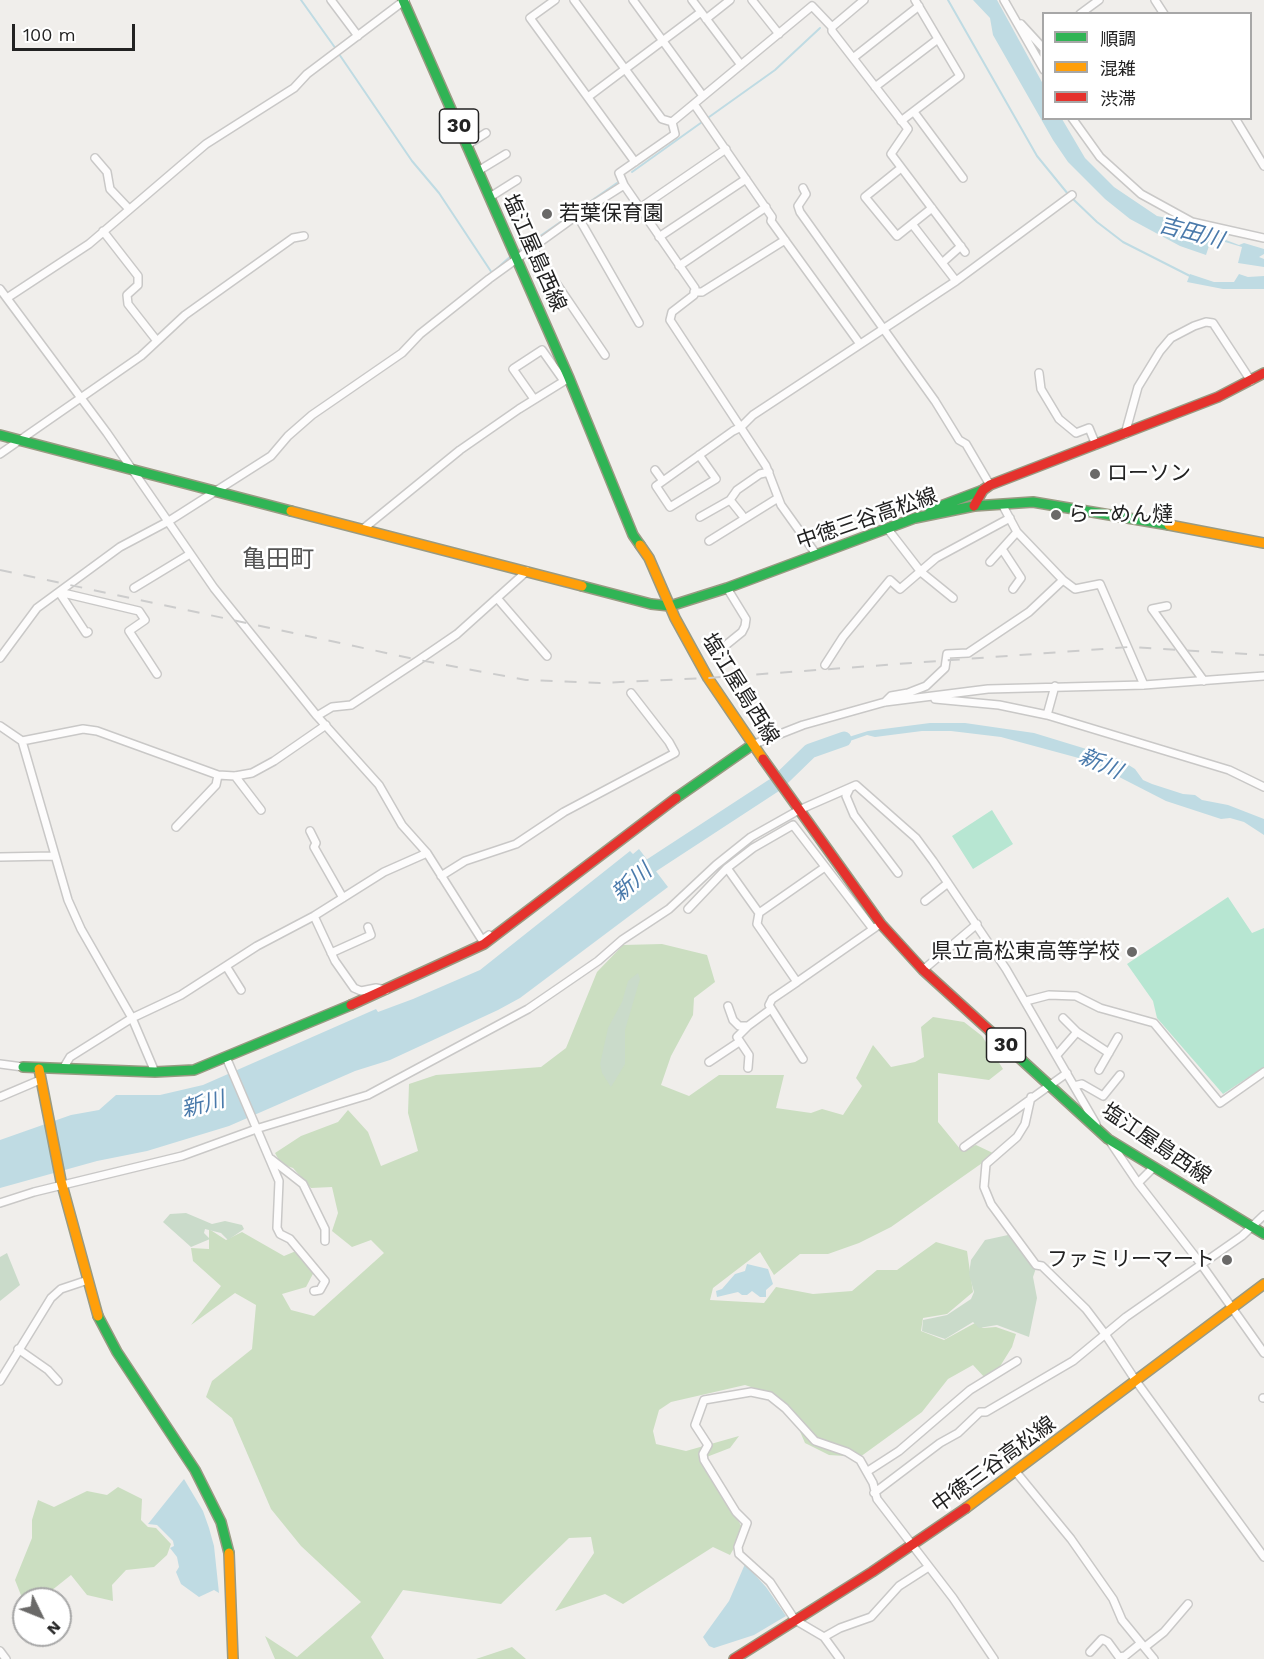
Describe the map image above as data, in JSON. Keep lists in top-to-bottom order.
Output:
{
  "streets": {
    "main road": ["30", "塩江屋島西線", "中徳三谷高松線"]
  },
  "crossings": [
    ["塩江屋島西線", "中徳三谷高松線"]
  ],
  "districts": ["亀田町"],
  "water": ["吉田川", "新川"],
  "places": [
    "若葉保育園",
    "ローソン",
    "らーめん燵",
    "県立高松東高等学校",
    "ファミリーマート"
  ],
  "legend": ["順調", "混雑", "渋滞"],
  "scale_bar": "100 m",
  "north": "bottom right"
}
